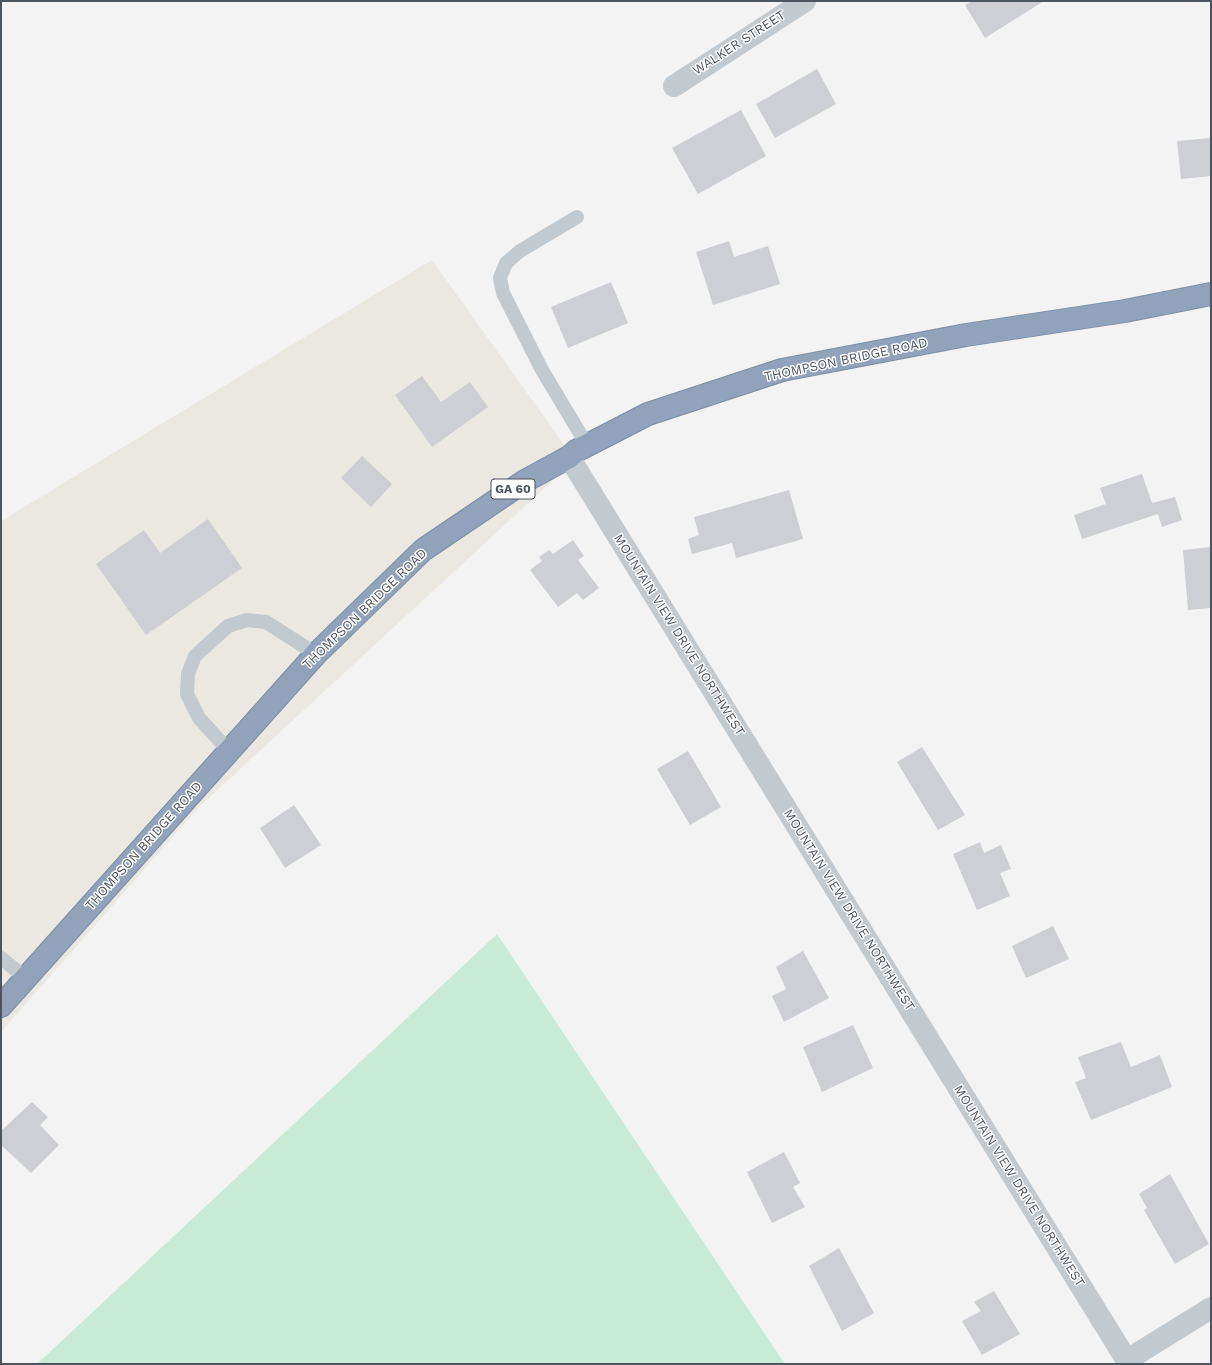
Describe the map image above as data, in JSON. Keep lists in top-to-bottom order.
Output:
{
  "streets": {
    "highway": ["THOMPSON BRIDGE ROAD", "GA 60"],
    "street": ["WALKER STREET", "MOUNTAIN VIEW DRIVE NORTHWEST"]
  },
  "crossings": [
    ["THOMPSON BRIDGE ROAD", "MOUNTAIN VIEW DRIVE NORTHWEST"]
  ]
}
